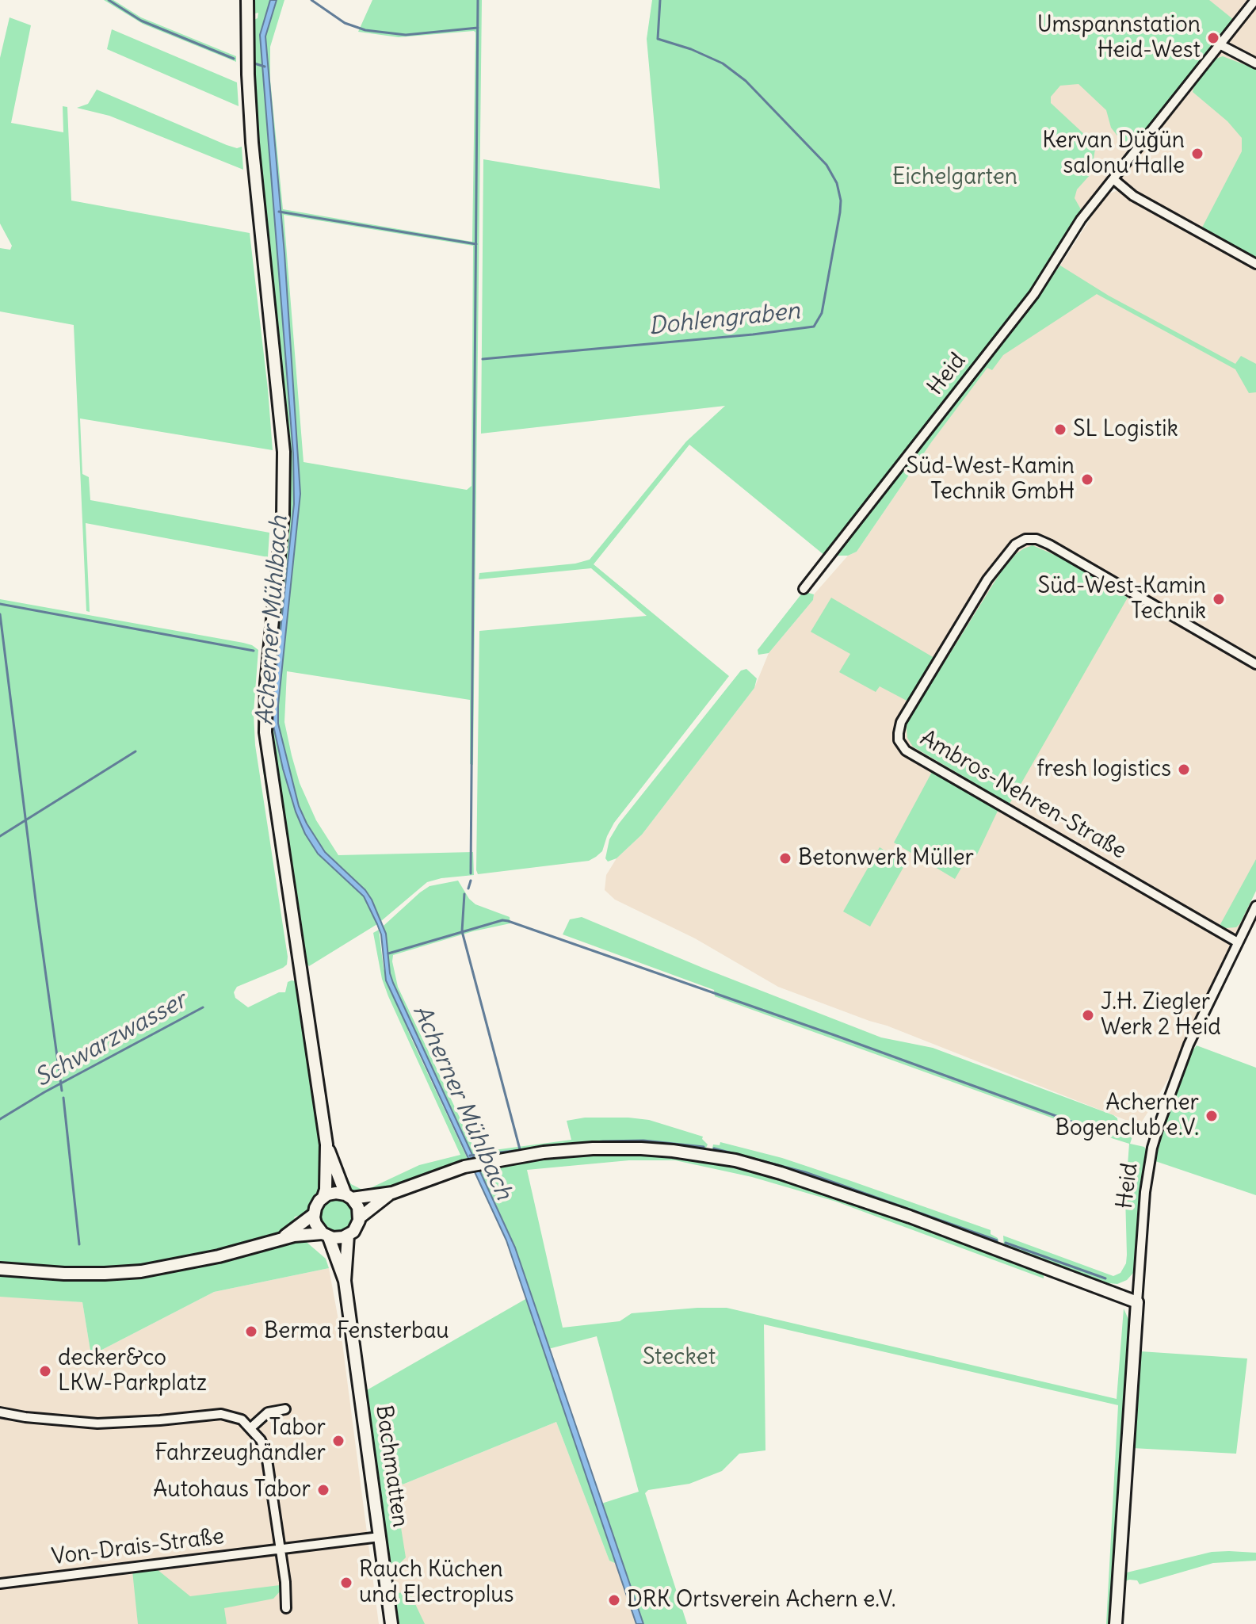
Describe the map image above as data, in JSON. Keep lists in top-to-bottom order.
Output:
{
  "streets": {
    "street": [
      "Heid",
      "Ambros-Nehren-Straße",
      "Bachmatten",
      "Von-Drais-Straße"
    ]
  },
  "crossings": [
    ["Heid", "Ambros-Nehren-Straße"],
    ["Bachmatten", "Von-Drais-Straße"]
  ],
  "water": ["Dohlengraben", "Acherner Mühlbach", "Schwarzwasser"],
  "parks": ["Eichelgarten", "Stecket"],
  "places": [
    "Umspannstation Heid-West",
    "Kervan Düğün salonu Halle",
    "SL Logistik",
    "Süd-West-Kamin Technik GmbH",
    "Süd-West-Kamin Technik",
    "fresh logistics",
    "Betonwerk Müller",
    "J.H. Ziegler Werk 2 Heid",
    "Acherner Bogenclub e.V.",
    "Berma Fensterbau",
    "decker&co LKW-Parkplatz",
    "Tabor Fahrzeughändler",
    "Autohaus Tabor",
    "Rauch Küchen und Electroplus",
    "DRK Ortsverein Achern e.V."
  ]
}
